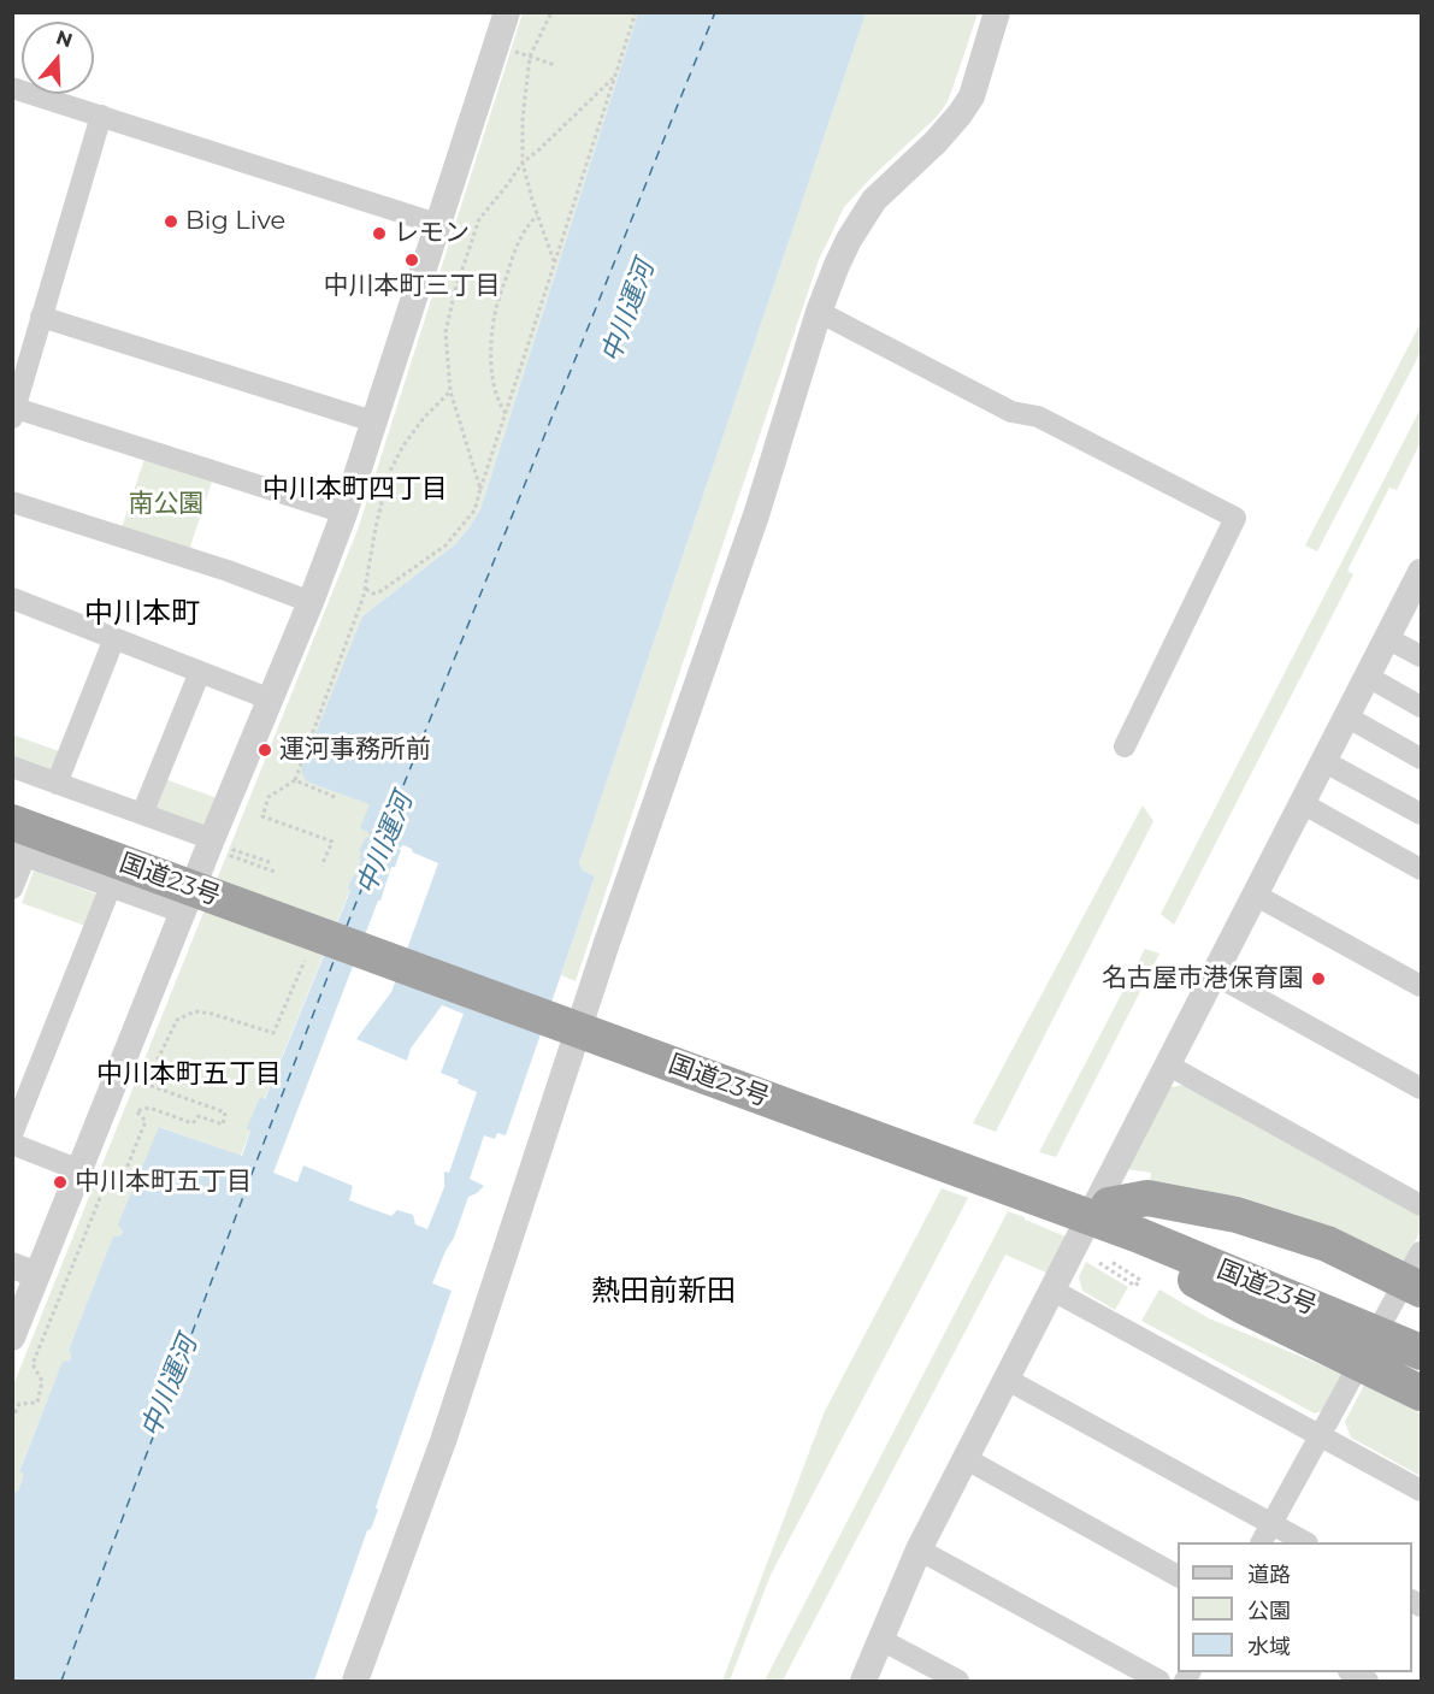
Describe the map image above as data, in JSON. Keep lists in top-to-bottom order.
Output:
{
  "streets": {
    "highway": ["国道23号"]
  },
  "districts": [
    "中川本町四丁目",
    "中川本町",
    "中川本町五丁目",
    "熱田前新田"
  ],
  "water": ["中川運河"],
  "parks": ["南公園"],
  "places": [
    "Big Live",
    "レモン",
    "中川本町三丁目",
    "運河事務所前",
    "名古屋市港保育園",
    "中川本町五丁目"
  ],
  "legend": ["道路", "公園", "水域"],
  "north": "top"
}
